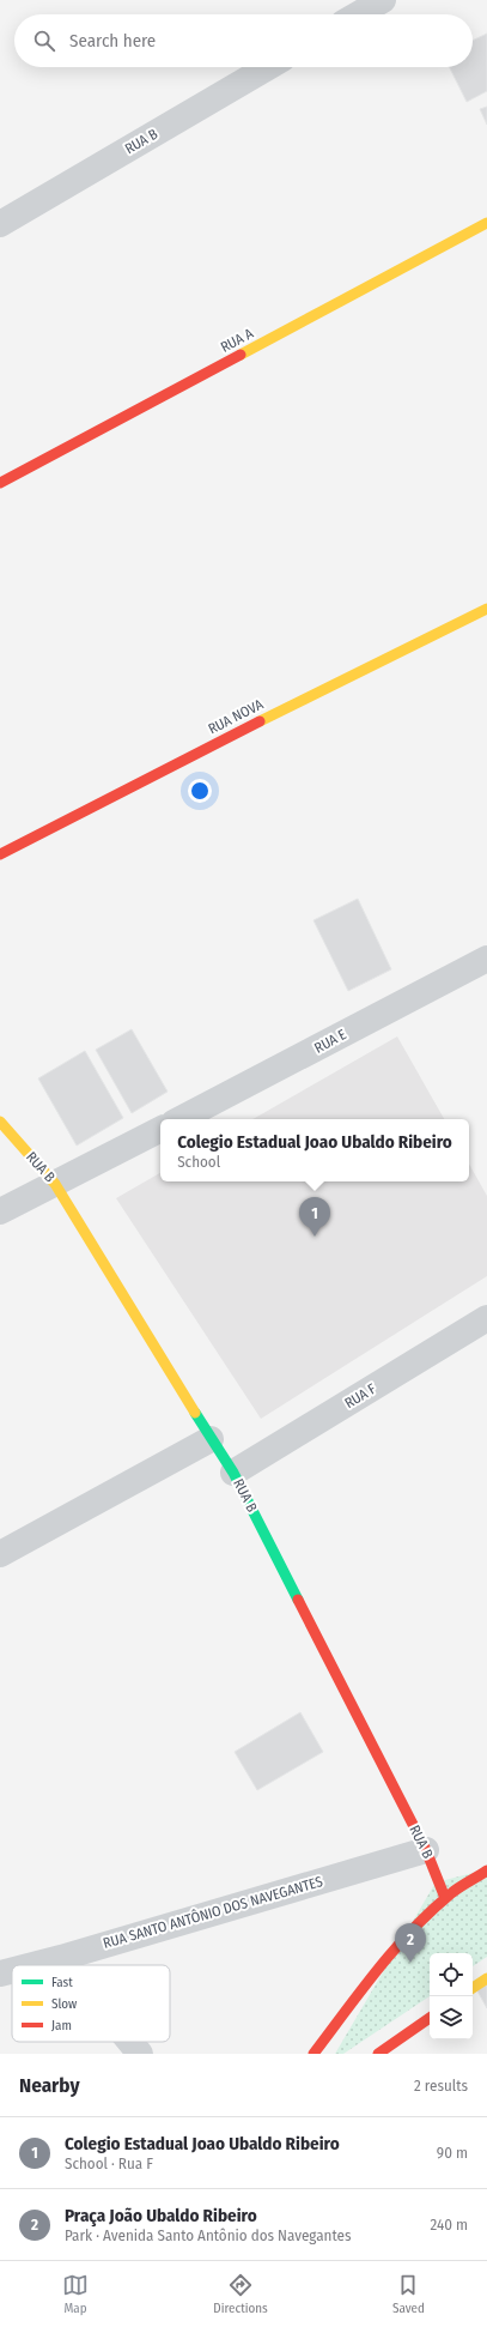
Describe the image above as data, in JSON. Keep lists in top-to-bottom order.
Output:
{
  "streets": {
    "street": [
      "RUA B",
      "RUA A",
      "RUA NOVA",
      "RUA E",
      "RUA F",
      "RUA SANTO ANTÔNIO DOS NAVEGANTES"
    ]
  },
  "crossings": [
    ["RUA B", "RUA F"],
    ["RUA B", "RUA SANTO ANTÔNIO DOS NAVEGANTES"]
  ],
  "legend": ["Fast", "Slow", "Jam"],
  "page": {
    "search": "Search here",
    "popup": ["Colegio Estadual Joao Ubaldo Ribeiro", "School"],
    "pins": ["1", "2"],
    "heading": ["Nearby", "2 results"],
    "list": [
      {
        "mark": "1",
        "name": "Colegio Estadual Joao Ubaldo Ribeiro",
        "note": "School · Rua F",
        "value": "90 m"
      },
      {
        "mark": "2",
        "name": "Praça João Ubaldo Ribeiro",
        "note": "Park · Avenida Santo Antônio dos Navegantes",
        "value": "240 m"
      }
    ],
    "nav": ["Map", "Directions", "Saved"]
  }
}
